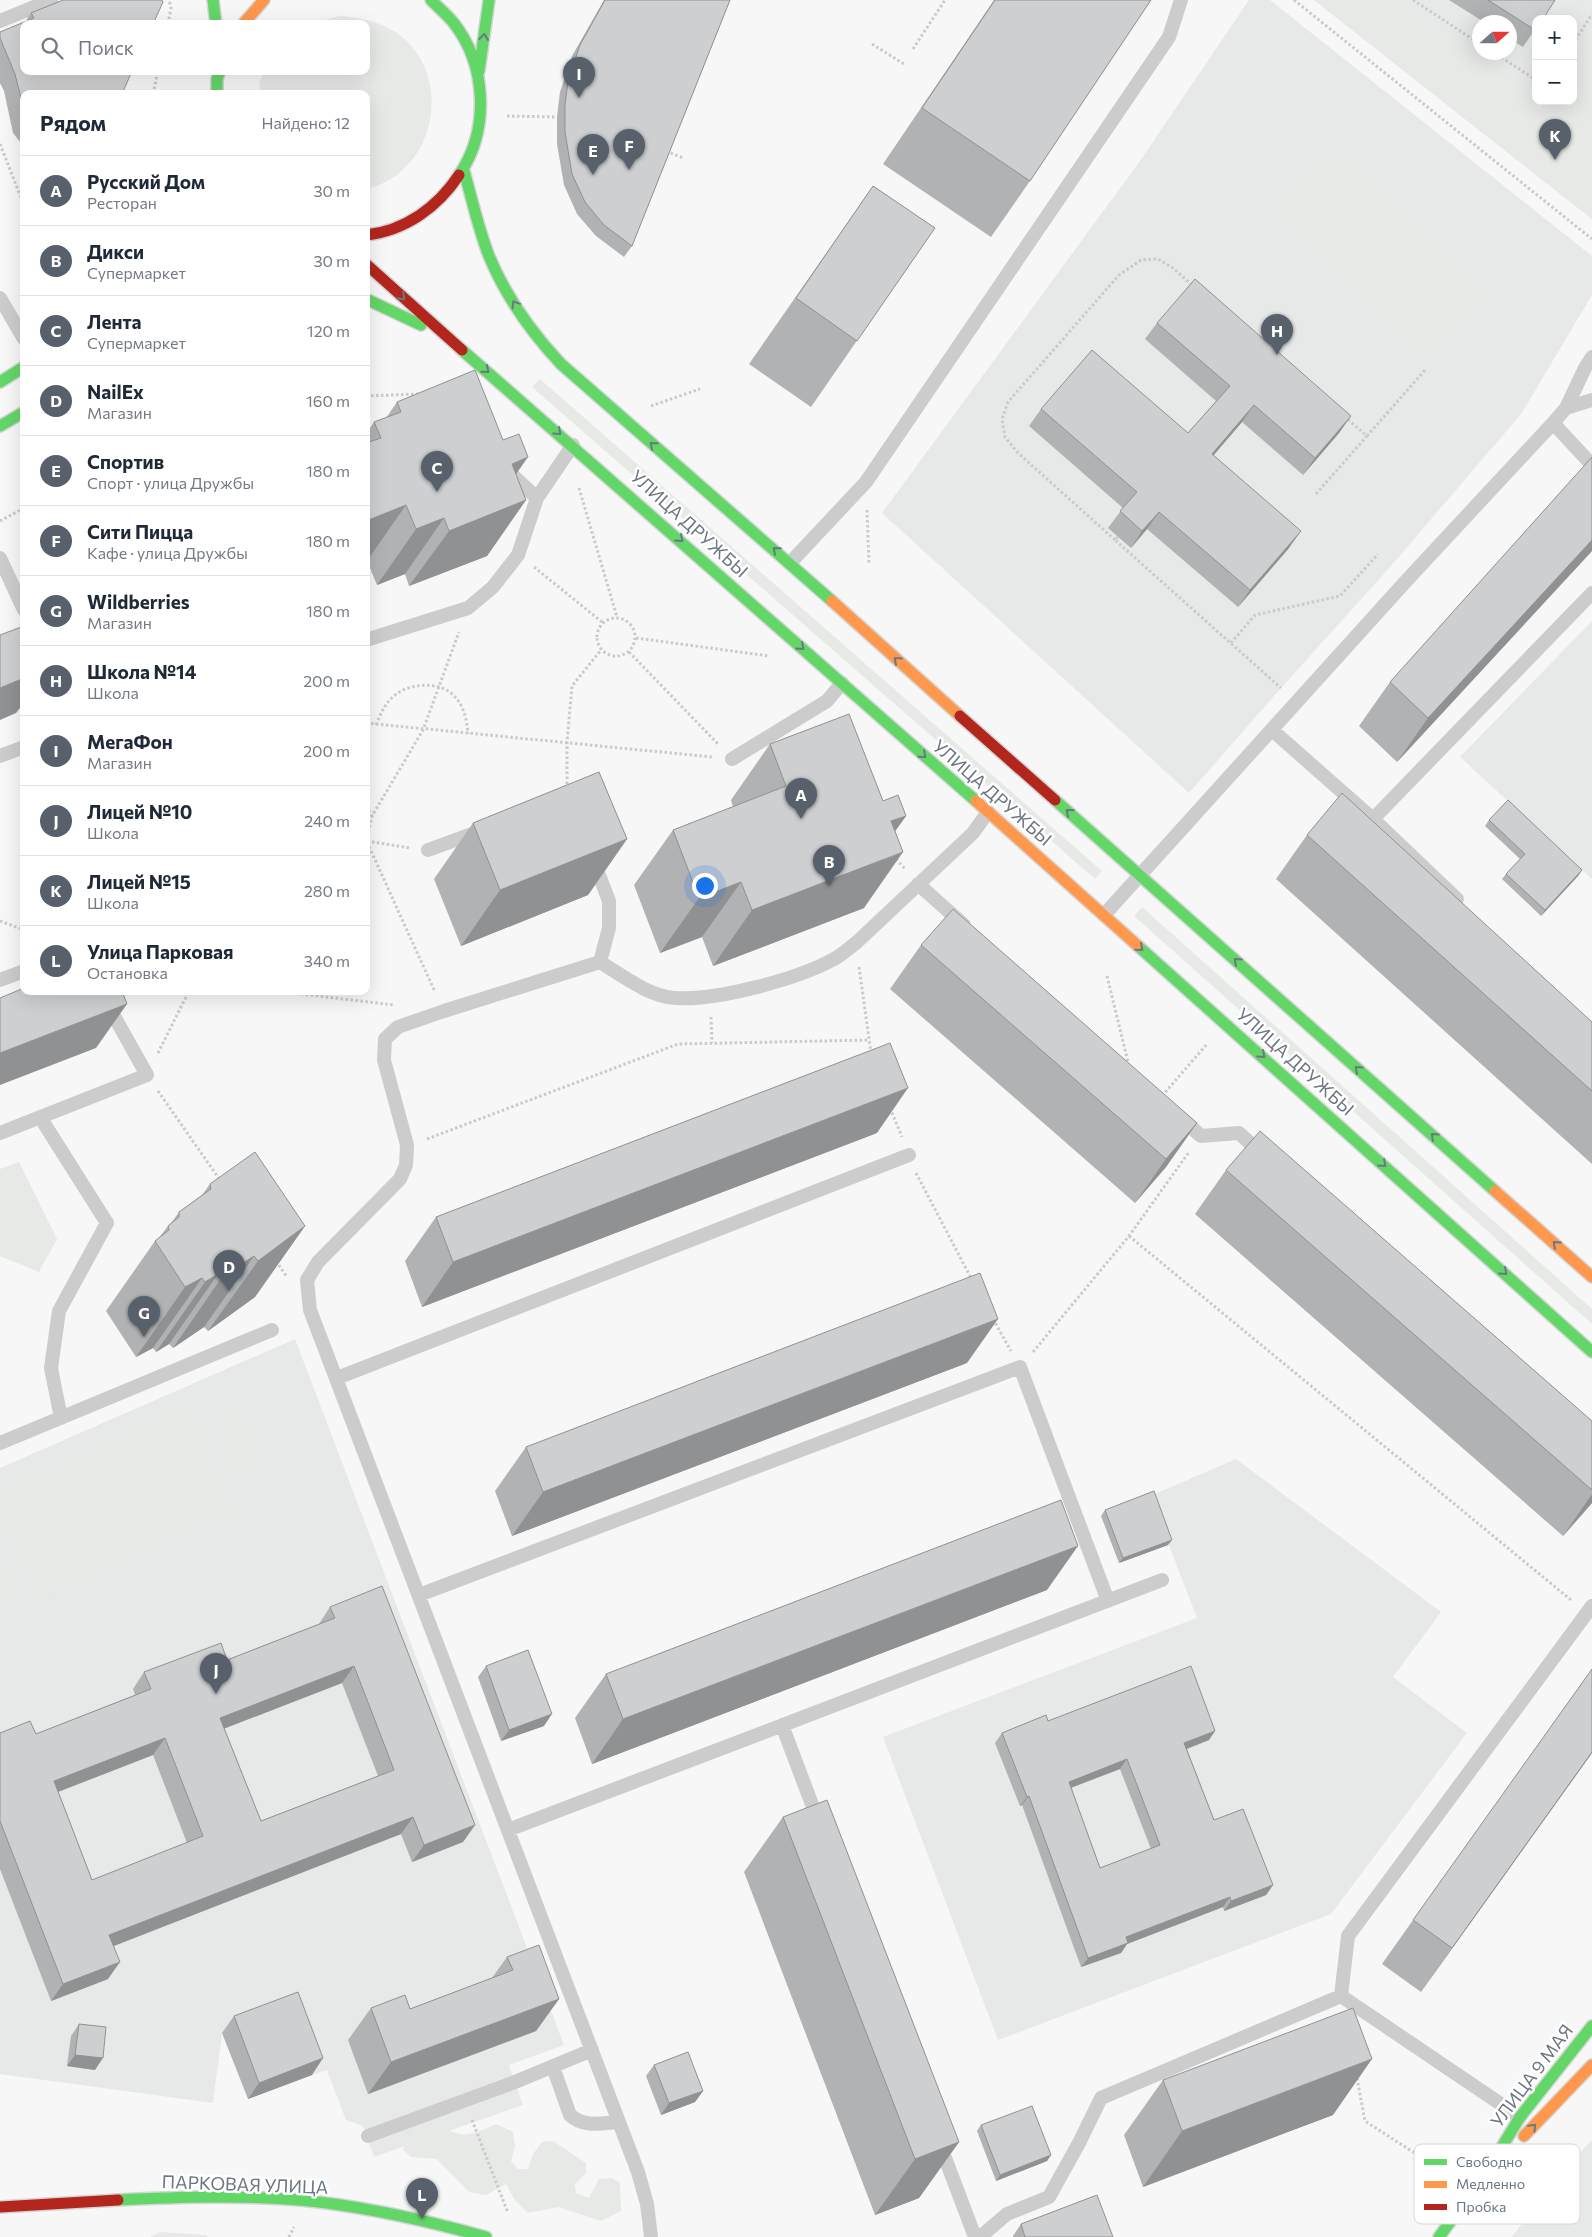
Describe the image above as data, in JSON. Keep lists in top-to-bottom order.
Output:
{
  "streets": {
    "main road": ["УЛИЦА ДРУЖБЫ", "УЛИЦА 9 МАЯ", "ПАРКОВАЯ УЛИЦА"]
  },
  "legend": ["Свободно", "Медленно", "Пробка"],
  "north": "right",
  "page": {
    "map_buttons": ["+", "−"],
    "search": "Поиск",
    "pins": [
      "I",
      "K",
      "F",
      "E",
      "H",
      "C",
      "A",
      "B",
      "D",
      "G",
      "J",
      "L"
    ],
    "heading": ["Рядом", "Найдено: 12"],
    "list": [
      {
        "mark": "A",
        "name": "Русский Дом",
        "note": "Ресторан",
        "value": "30 m"
      },
      {
        "mark": "B",
        "name": "Дикси",
        "note": "Супермаркет",
        "value": "30 m"
      },
      {
        "mark": "C",
        "name": "Лента",
        "note": "Супермаркет",
        "value": "120 m"
      },
      {
        "mark": "D",
        "name": "NailEx",
        "note": "Магазин",
        "value": "160 m"
      },
      {
        "mark": "E",
        "name": "Спортив",
        "note": "Спорт · улица Дружбы",
        "value": "180 m"
      },
      {
        "mark": "F",
        "name": "Сити Пицца",
        "note": "Кафе · улица Дружбы",
        "value": "180 m"
      },
      {
        "mark": "G",
        "name": "Wildberries",
        "note": "Магазин",
        "value": "180 m"
      },
      {
        "mark": "H",
        "name": "Школа №14",
        "note": "Школа",
        "value": "200 m"
      },
      {
        "mark": "I",
        "name": "МегаФон",
        "note": "Магазин",
        "value": "200 m"
      },
      {
        "mark": "J",
        "name": "Лицей №10",
        "note": "Школа",
        "value": "240 m"
      },
      {
        "mark": "K",
        "name": "Лицей №15",
        "note": "Школа",
        "value": "280 m"
      },
      {
        "mark": "L",
        "name": "Улица Парковая",
        "note": "Остановка",
        "value": "340 m"
      }
    ]
  }
}
